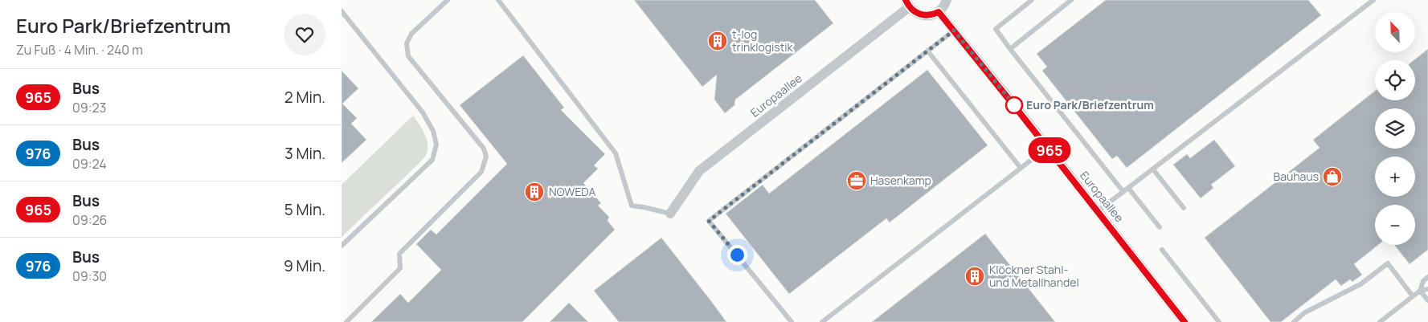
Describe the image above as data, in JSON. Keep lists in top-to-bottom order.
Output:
{
  "streets": {
    "street": ["Europaallee"]
  },
  "places": {
    "building": ["t-log trinklogistik", "NOWEDA", "Klöckner Stahl- und Metallhandel"],
    "other": ["Euro Park/Briefzentrum"],
    "shop": ["Bauhaus"],
    "office": ["Hasenkamp"]
  },
  "lines": ["bus line 965"],
  "north": "top left",
  "page": {
    "heading": ["Euro Park/Briefzentrum", "Zu Fuß · 4 Min. · 240 m"],
    "on_map": "965",
    "map_buttons": ["+", "−"],
    "list": [
      {
        "mark": "965",
        "name": "Bus",
        "note": "09:23",
        "value": "2 Min."
      },
      {
        "mark": "976",
        "name": "Bus",
        "note": "09:24",
        "value": "3 Min."
      },
      {
        "mark": "965",
        "name": "Bus",
        "note": "09:26",
        "value": "5 Min."
      },
      {
        "mark": "976",
        "name": "Bus",
        "note": "09:30",
        "value": "9 Min."
      }
    ]
  }
}
